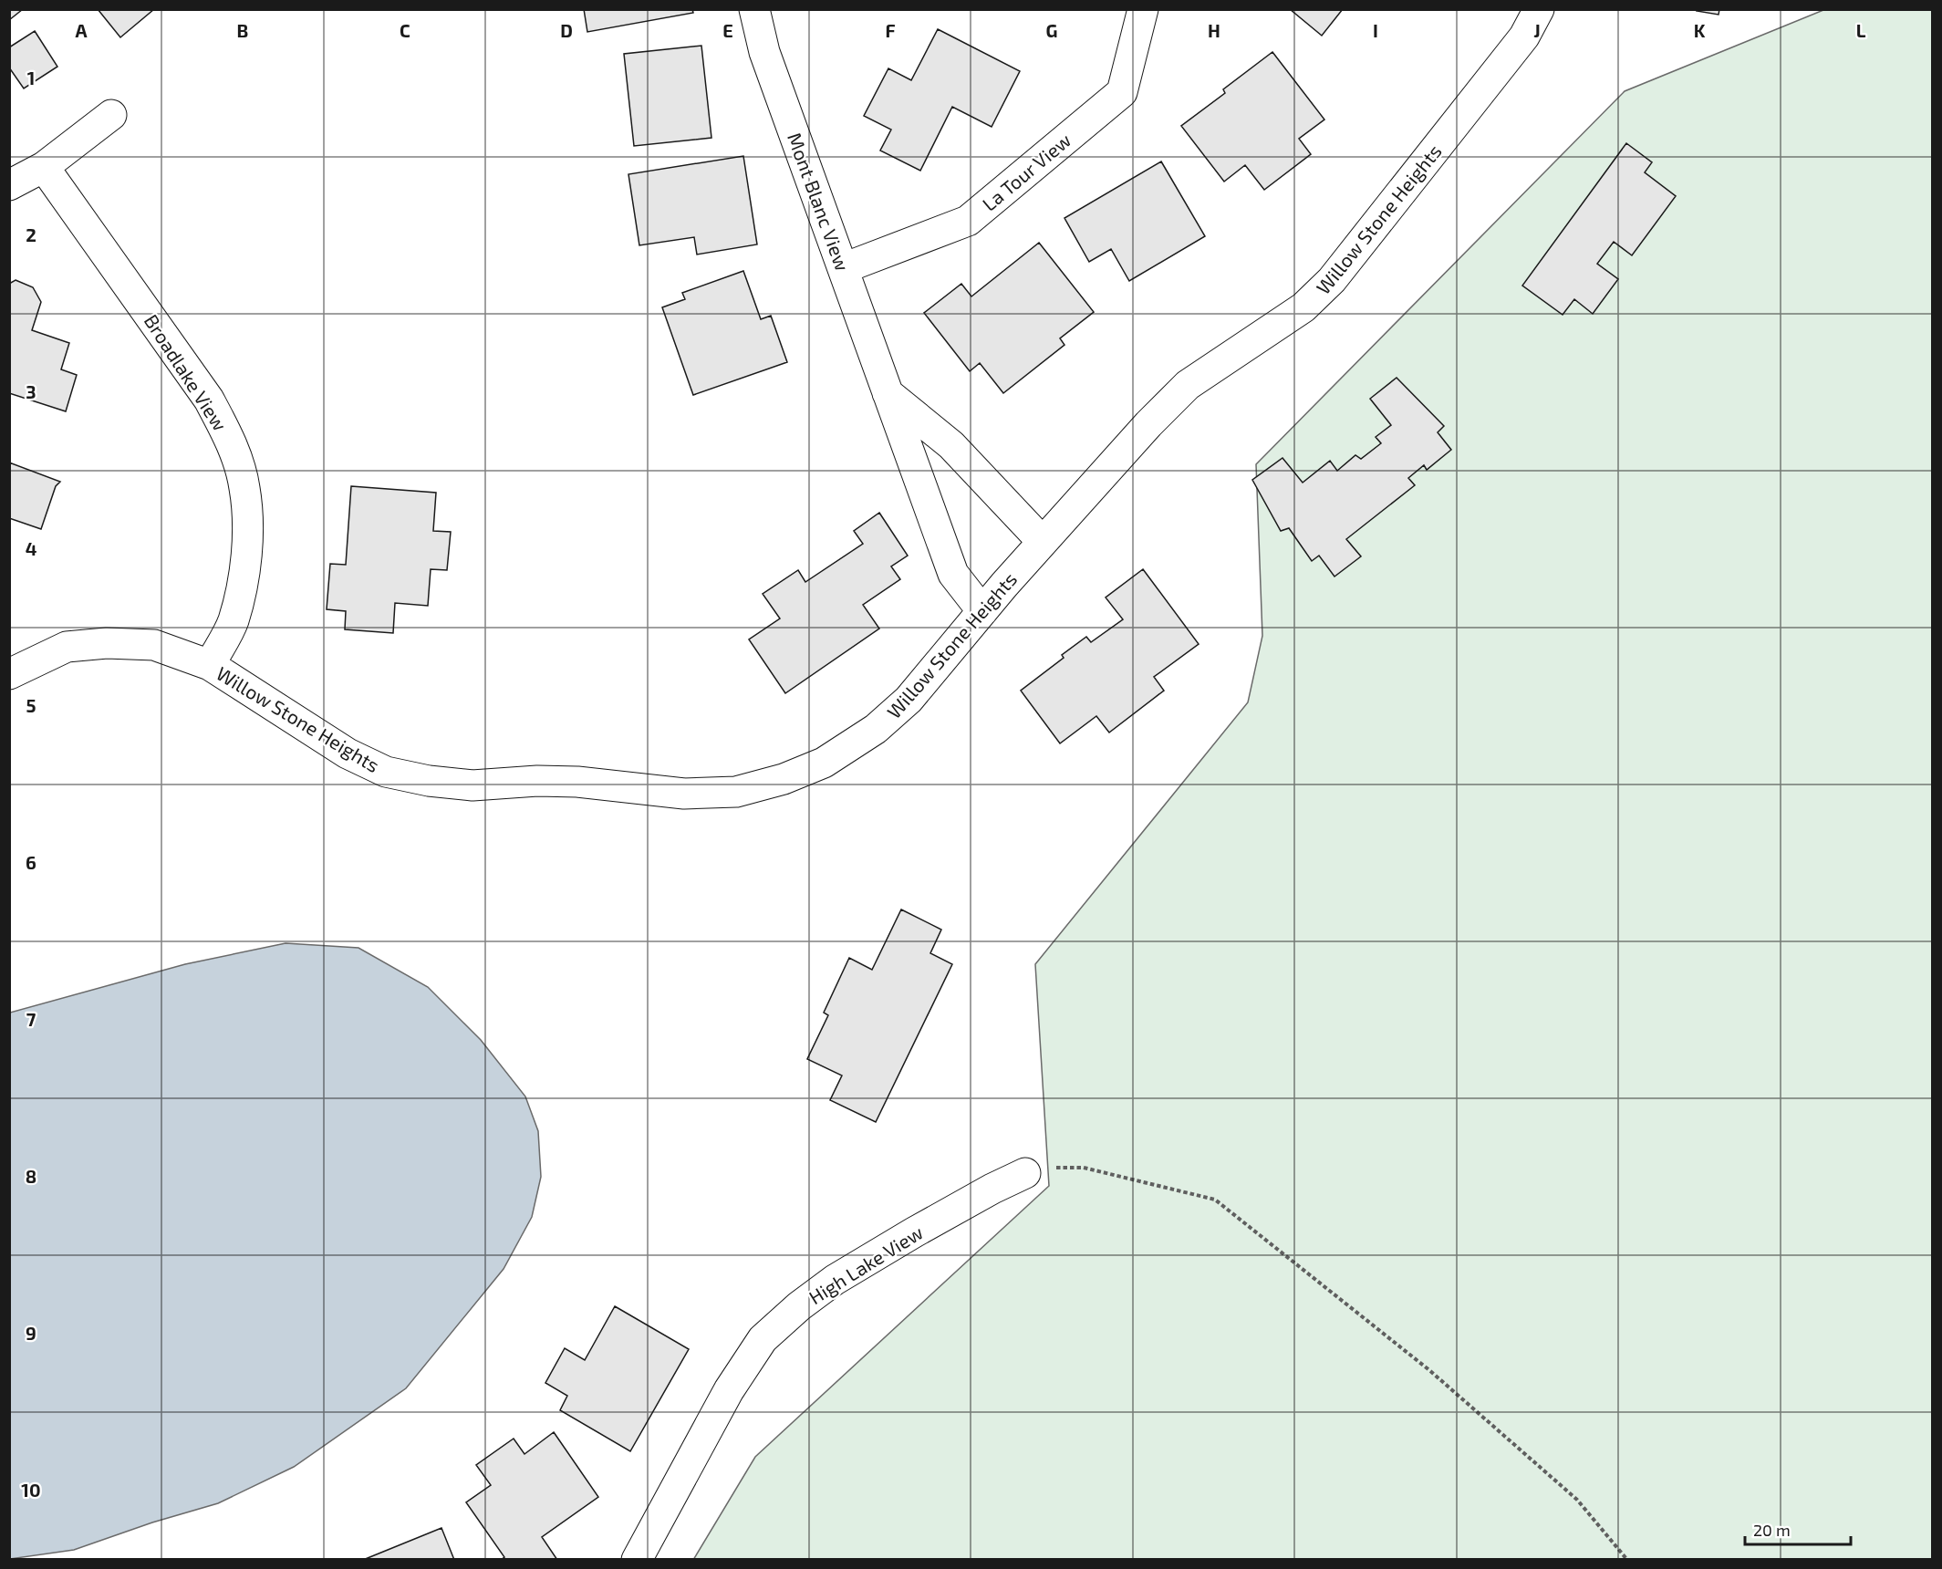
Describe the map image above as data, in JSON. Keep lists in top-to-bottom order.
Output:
{
  "streets": {
    "street": [
      "La Tour View",
      "Mont Blanc View",
      "Willow Stone Heights",
      "Broadlake View",
      "High Lake View"
    ]
  },
  "crossings": [
    ["La Tour View", "Mont Blanc View"],
    ["Mont Blanc View", "Willow Stone Heights"],
    ["Willow Stone Heights", "Broadlake View"]
  ],
  "scale_bar": "20 m",
  "grid": {
    "columns": [
      "A",
      "B",
      "C",
      "D",
      "E",
      "F",
      "G",
      "H",
      "I",
      "J",
      "K",
      "L"
    ],
    "rows": [
      "1",
      "2",
      "3",
      "4",
      "5",
      "6",
      "7",
      "8",
      "9",
      "10"
    ]
  }
}
